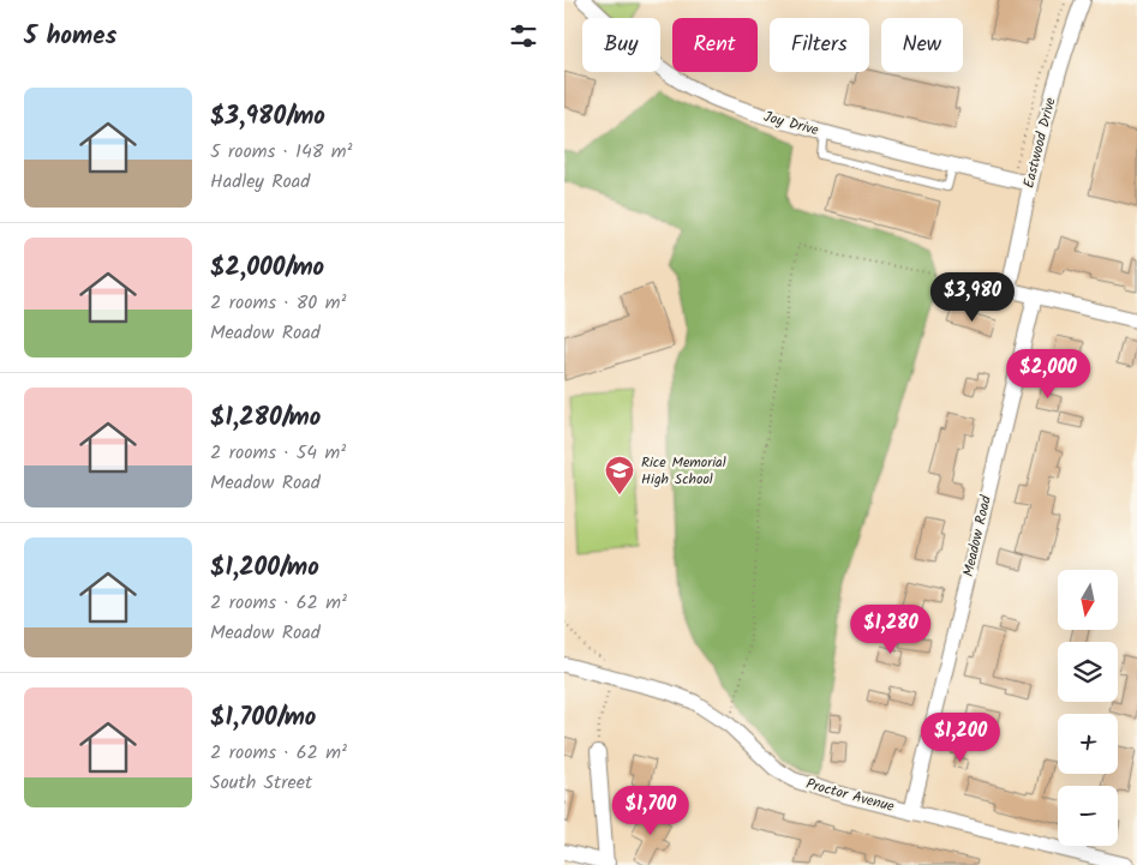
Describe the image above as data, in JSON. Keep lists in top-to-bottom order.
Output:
{
  "streets": {
    "street": [
      "Joy Drive",
      "Eastwood Drive",
      "Meadow Road",
      "Proctor Avenue"
    ]
  },
  "crossings": [
    ["Joy Drive", "Eastwood Drive"],
    ["Meadow Road", "Proctor Avenue"]
  ],
  "places": {
    "school or university": ["Rice Memorial High School"]
  },
  "north": "bottom",
  "page": {
    "heading": "5 homes",
    "chip": [
      "Buy",
      "Rent",
      "Filters",
      "New"
    ],
    "list": [
      {
        "name": "$3,980/mo",
        "note": "5 rooms · 148 m² · Hadley Road"
      },
      {
        "name": "$2,000/mo",
        "note": "2 rooms · 80 m² · Meadow Road"
      },
      {
        "name": "$1,280/mo",
        "note": "2 rooms · 54 m² · Meadow Road"
      },
      {
        "name": "$1,200/mo",
        "note": "2 rooms · 62 m² · Meadow Road"
      },
      {
        "name": "$1,700/mo",
        "note": "2 rooms · 62 m² · South Street"
      }
    ],
    "price": [
      "$3,980",
      "$2,000",
      "$1,280",
      "$1,200",
      "$1,700"
    ],
    "map_buttons": ["+", "−"]
  }
}
